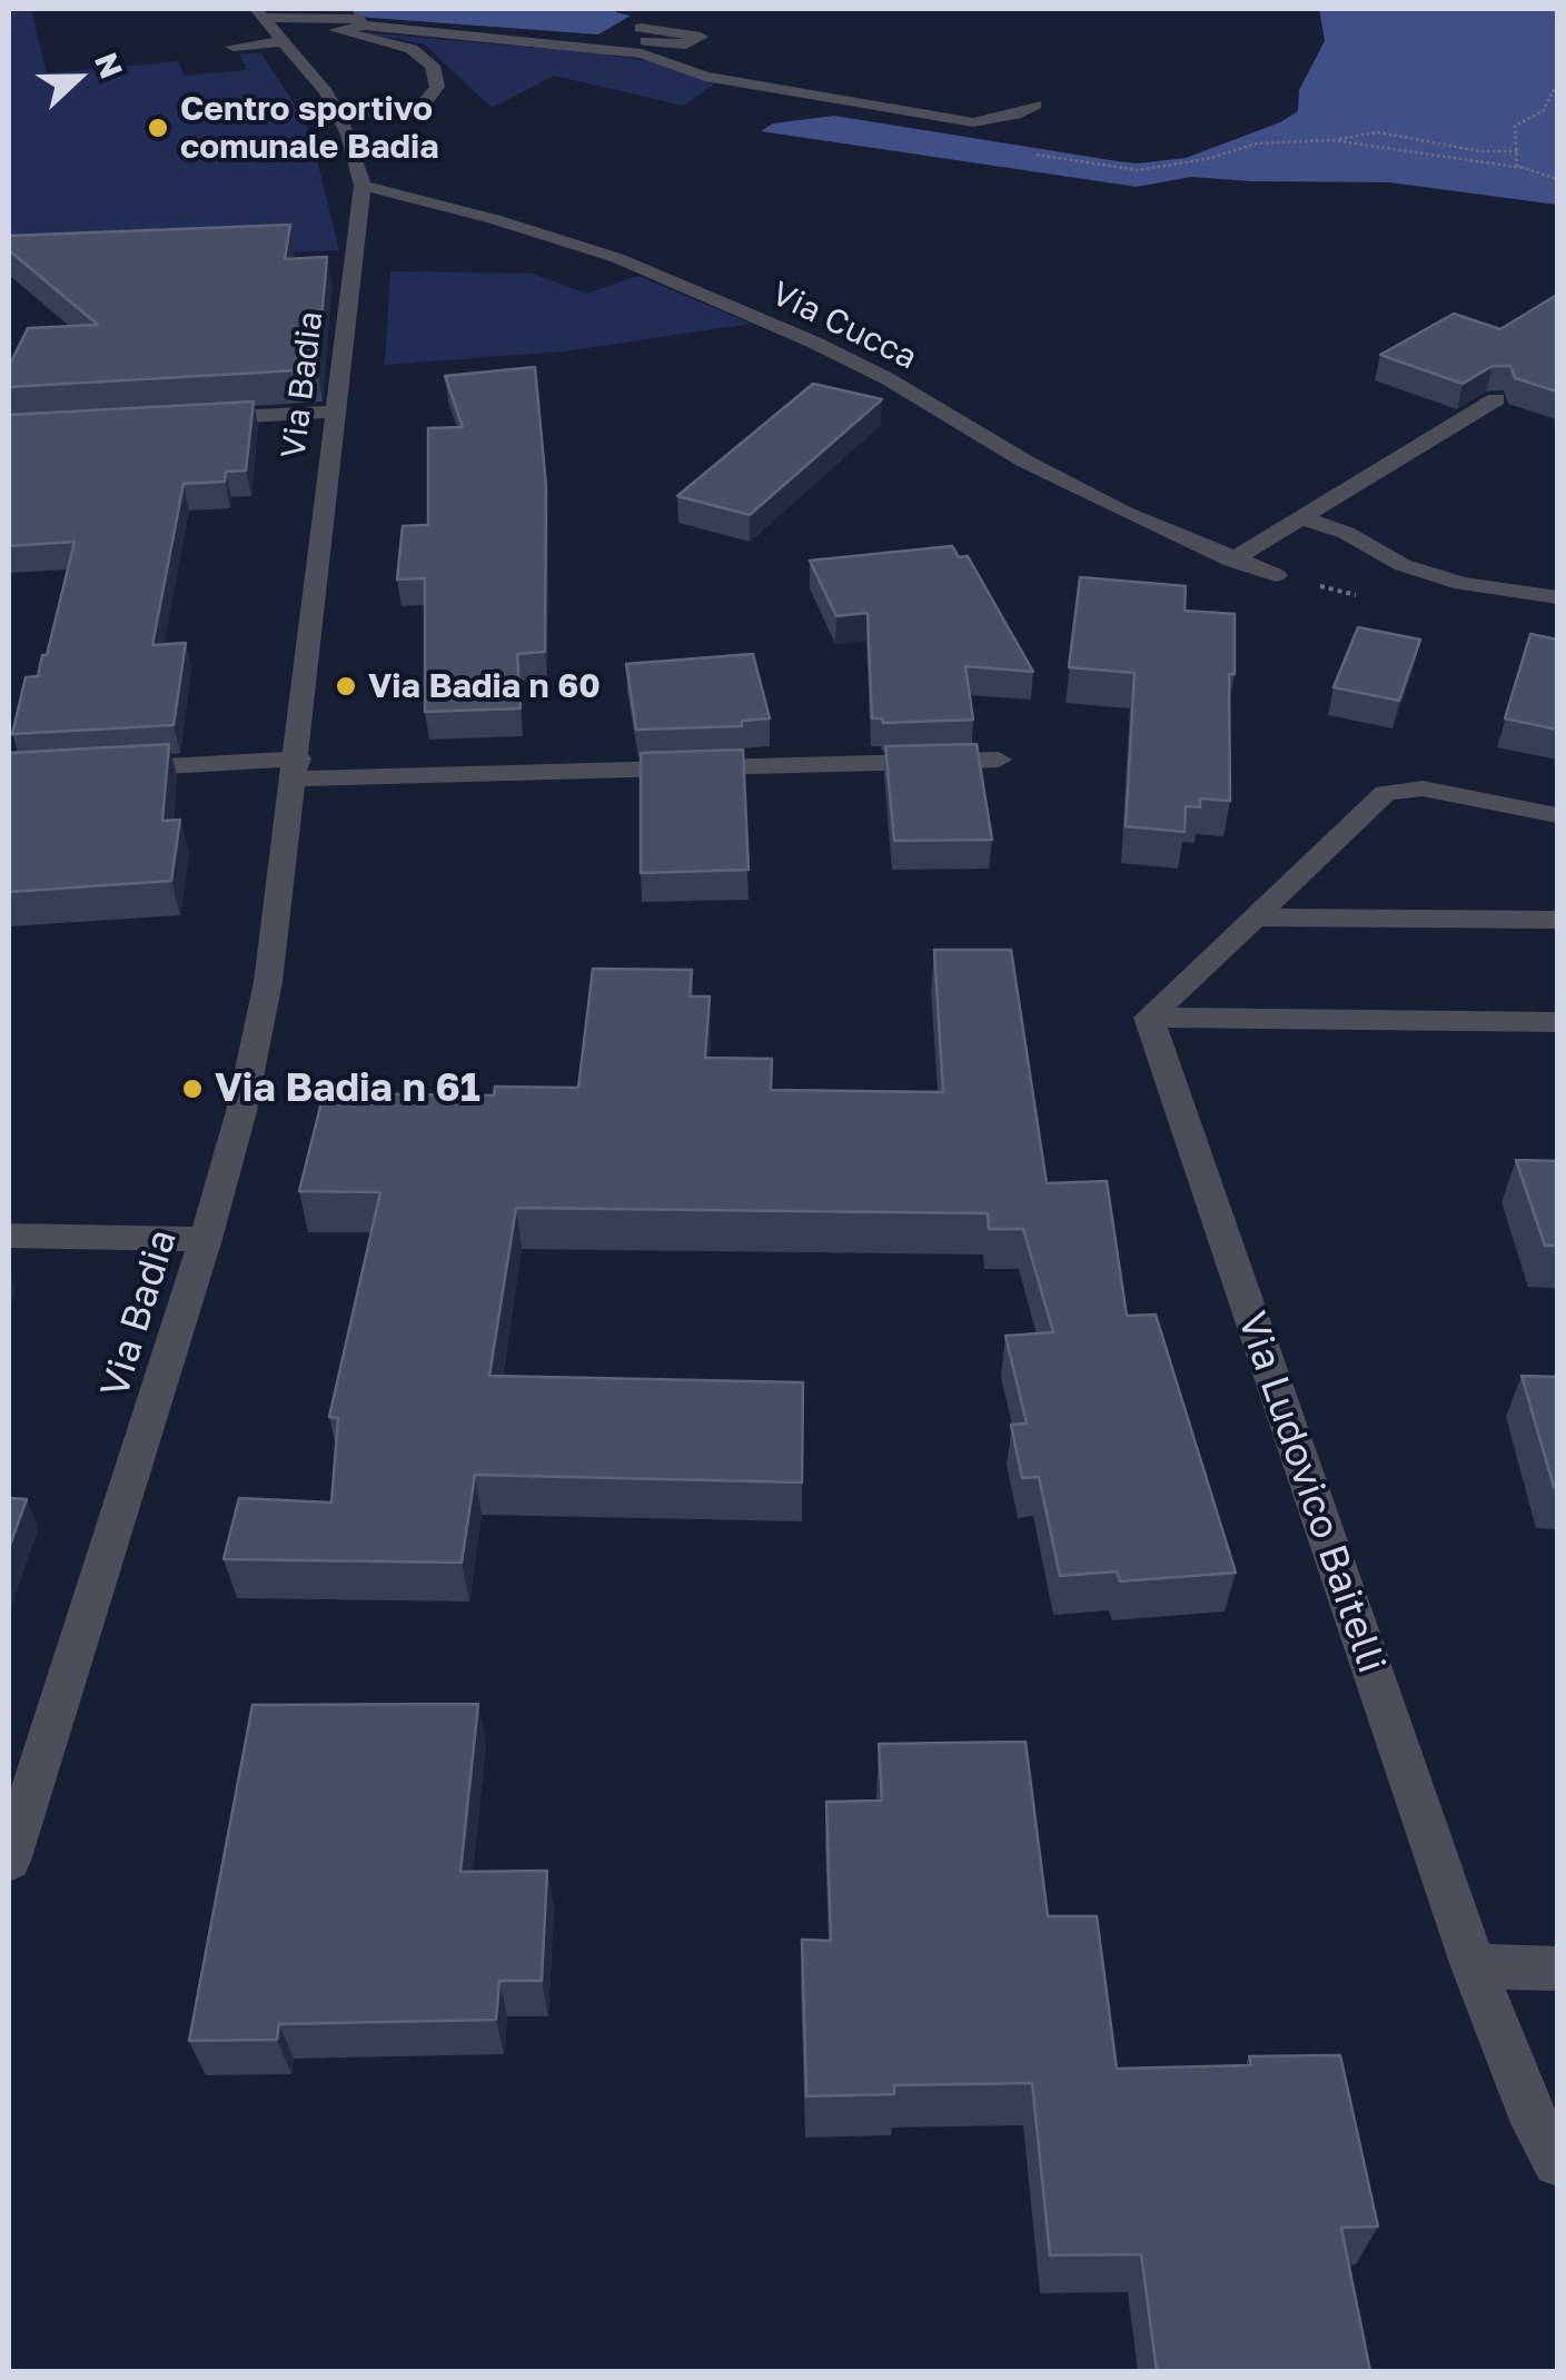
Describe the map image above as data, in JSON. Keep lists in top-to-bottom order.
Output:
{
  "streets": {
    "street": ["Via Cucca", "Via Badia", "Via Ludovico Baitelli"]
  },
  "crossings": [
    ["Via Cucca", "Via Badia"]
  ],
  "places": ["Centro sportivo comunale Badia", "Via Badia n 60", "Via Badia n 61"],
  "north": "right"
}
